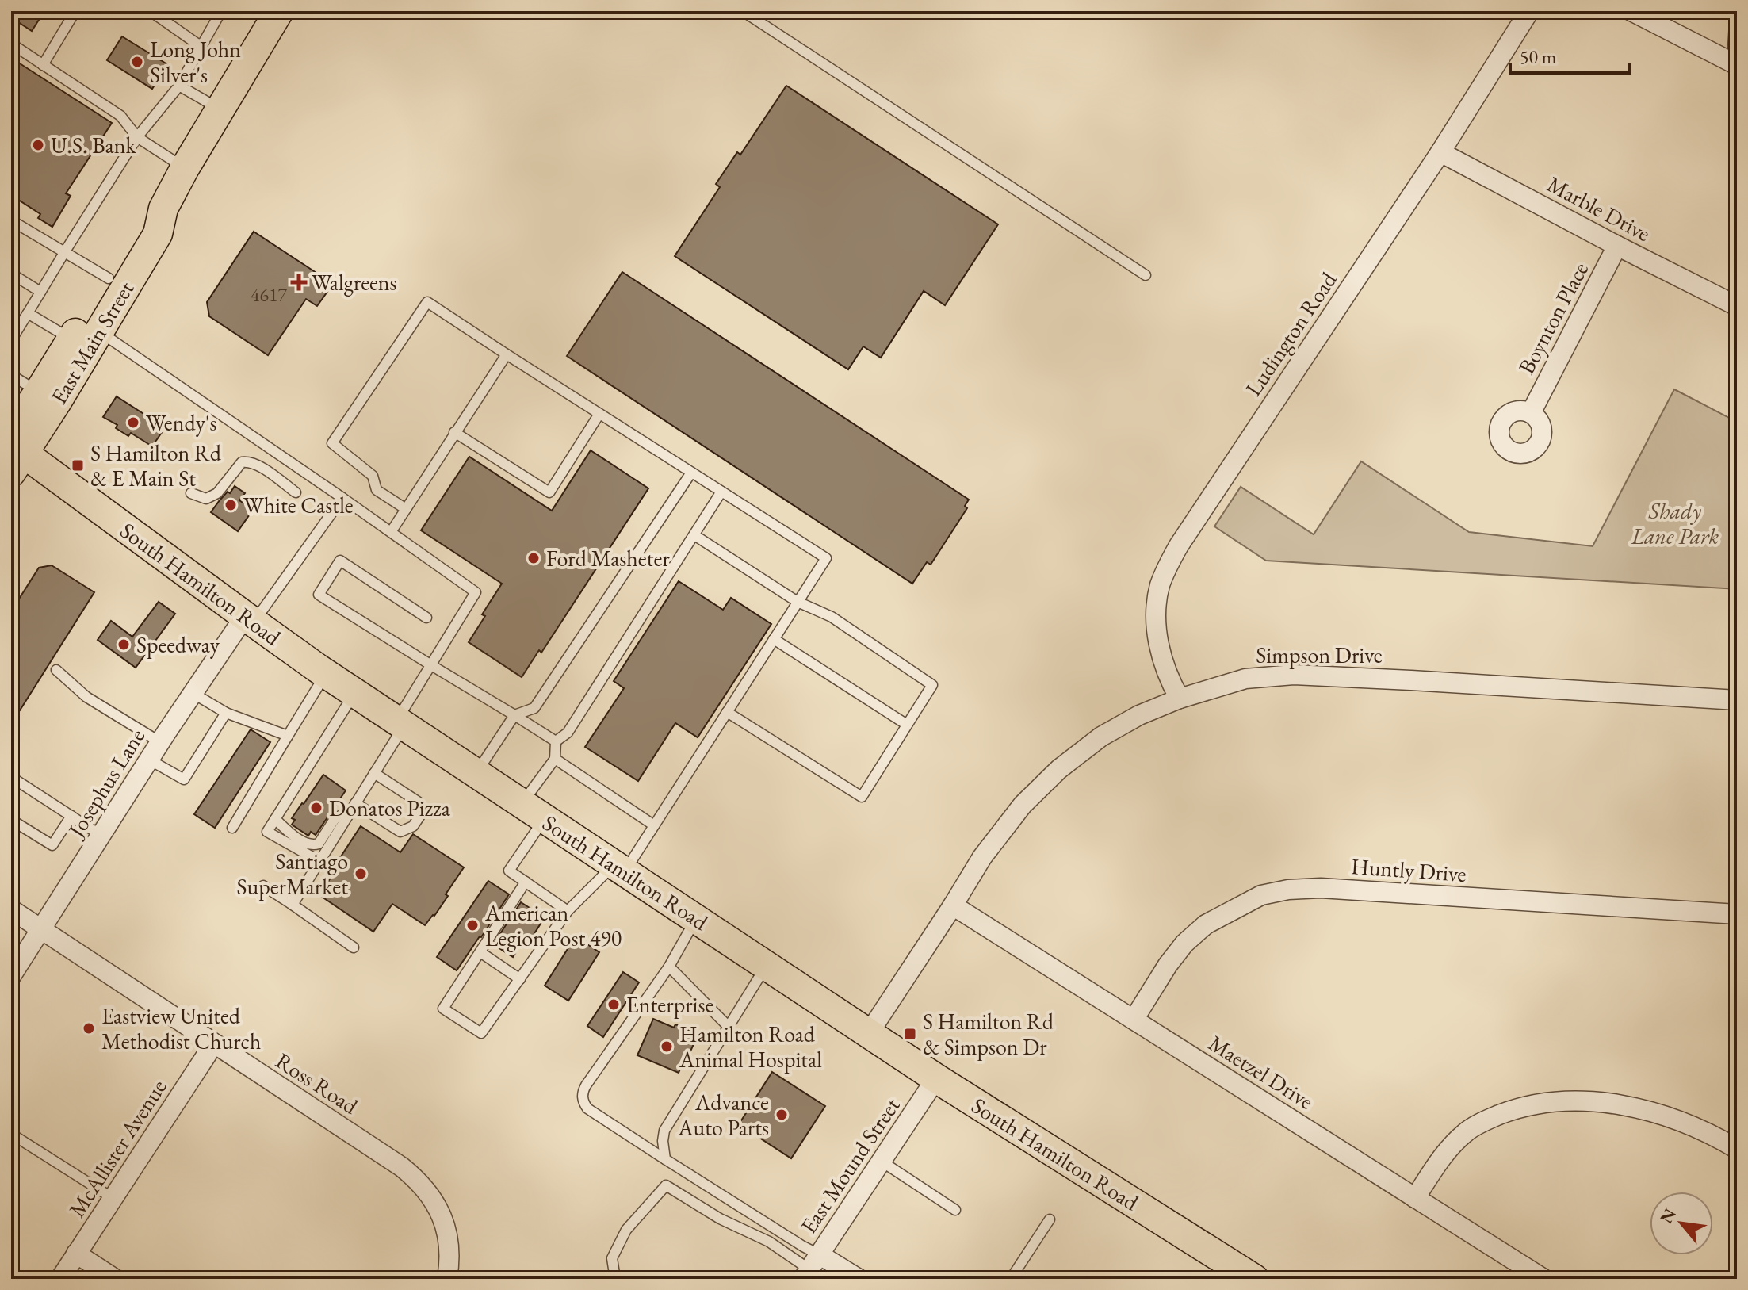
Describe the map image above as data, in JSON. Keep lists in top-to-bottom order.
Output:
{
  "streets": {
    "main road": ["East Main Street", "South Hamilton Road"],
    "street": [
      "Marble Drive",
      "Boynton Place",
      "Ludington Road",
      "Simpson Drive",
      "Josephus Lane",
      "Huntly Drive",
      "Maetzel Drive",
      "Ross Road",
      "McAllister Avenue",
      "East Mound Street"
    ]
  },
  "crossings": [
    ["Marble Drive", "Boynton Place"],
    ["Marble Drive", "Ludington Road"],
    ["Ludington Road", "Simpson Drive"],
    ["East Main Street", "South Hamilton Road"],
    ["South Hamilton Road", "Simpson Drive"],
    ["South Hamilton Road", "Josephus Lane"],
    ["South Hamilton Road", "East Mound Street"],
    ["Simpson Drive", "Maetzel Drive"],
    ["Josephus Lane", "Ross Road"],
    ["Huntly Drive", "Maetzel Drive"],
    ["Ross Road", "McAllister Avenue"]
  ],
  "parks": ["Shady Lane Park"],
  "places": {
    "other": [
      "Long John Silver's",
      "U.S. Bank",
      "Wendy's",
      "White Castle",
      "Ford Masheter",
      "Speedway",
      "Donatos Pizza",
      "Santiago SuperMarket",
      "American Legion Post 490",
      "Enterprise",
      "Eastview United Methodist Church",
      "Hamilton Road Animal Hospital",
      "Advance Auto Parts"
    ],
    "health": ["Walgreens"],
    "transit": ["S Hamilton Rd & E Main St", "S Hamilton Rd & Simpson Dr"]
  },
  "house_numbers": ["4617"],
  "scale_bar": "50 m",
  "north": "top left"
}
